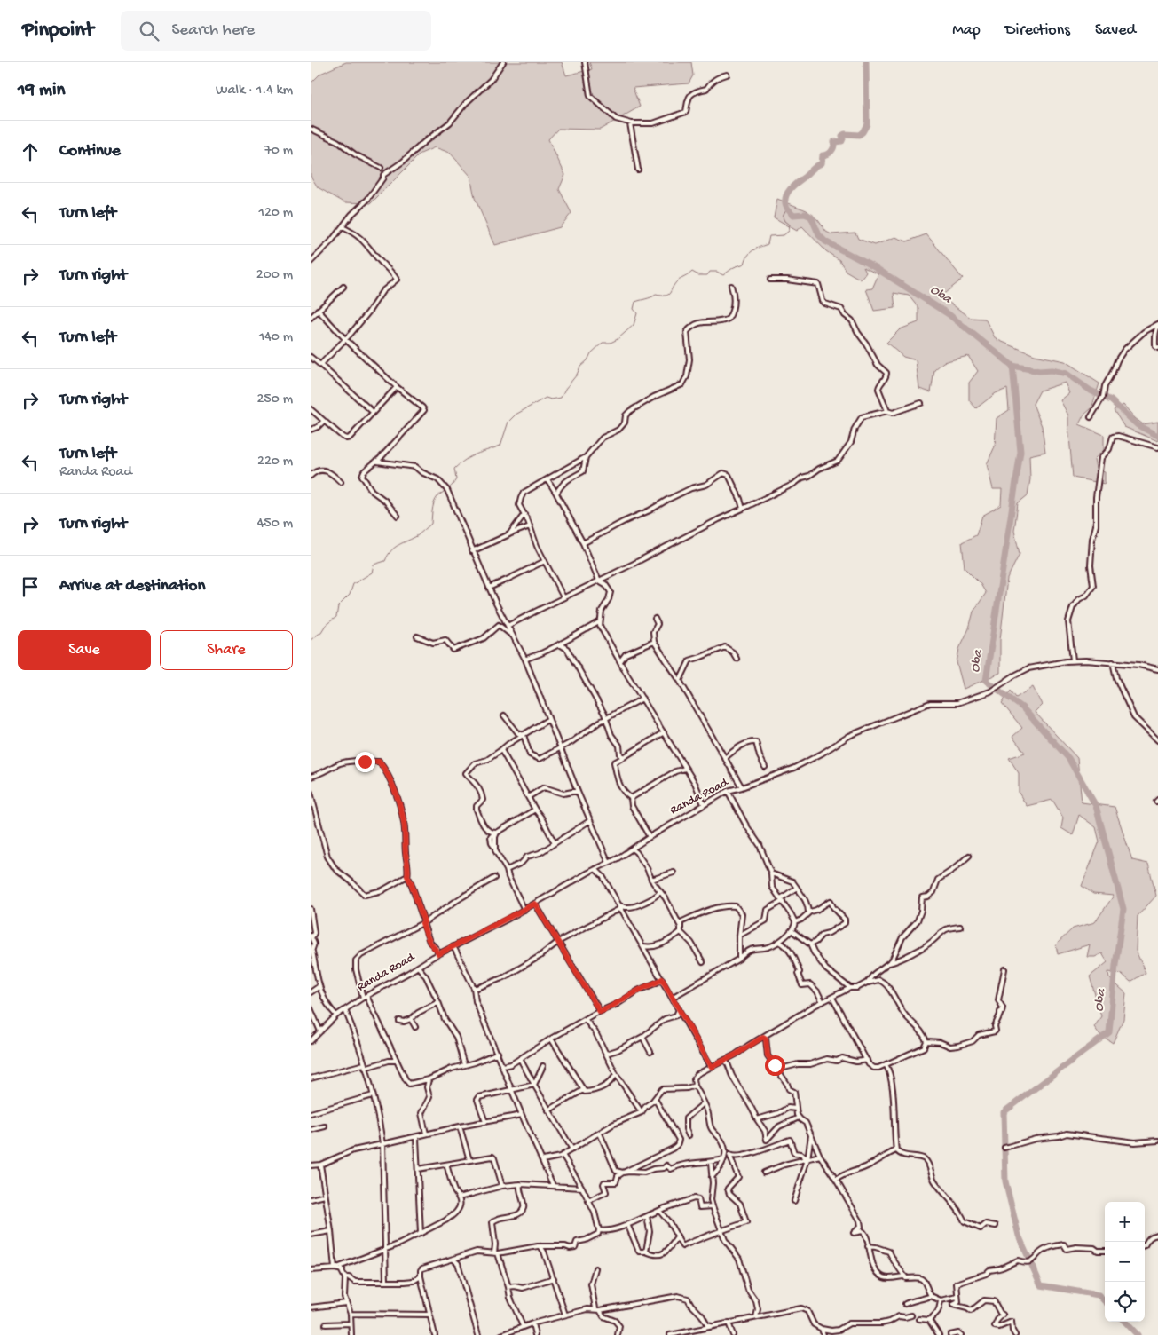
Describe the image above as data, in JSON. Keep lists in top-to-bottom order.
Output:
{
  "streets": {
    "street": ["Randa Road"]
  },
  "water": ["Oba"],
  "page": {
    "header": "Pinpoint",
    "search": "Search here",
    "nav": ["Map", "Directions", "Saved"],
    "heading": ["19 min", "Walk · 1.4 km"],
    "list": [
      ["Continue", "70 m"],
      ["Turn left", "120 m"],
      ["Turn right", "200 m"],
      ["Turn left", "140 m"],
      ["Turn right", "250 m"],
      ["Turn left", "Randa Road", "220 m"],
      ["Turn right", "450 m"],
      "Arrive at destination"
    ],
    "buttons": ["Save", "Share"],
    "map_buttons": ["+", "−"]
  }
}
